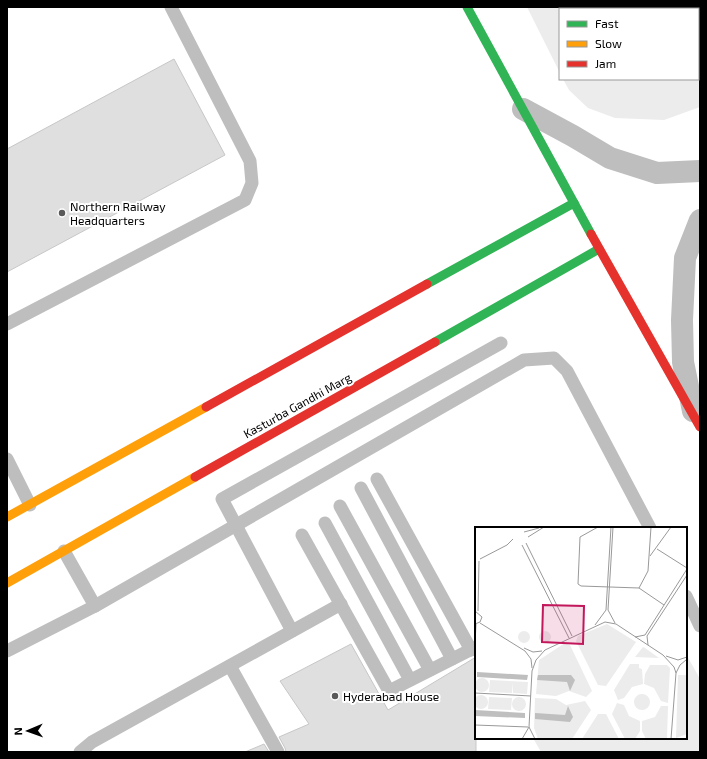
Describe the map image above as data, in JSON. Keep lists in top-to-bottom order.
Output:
{
  "streets": {
    "main road": ["Kasturba Gandhi Marg"]
  },
  "places": ["Northern Railway Headquarters", "Hyderabad House"],
  "legend": ["Fast", "Slow", "Jam"],
  "north": "left"
}
